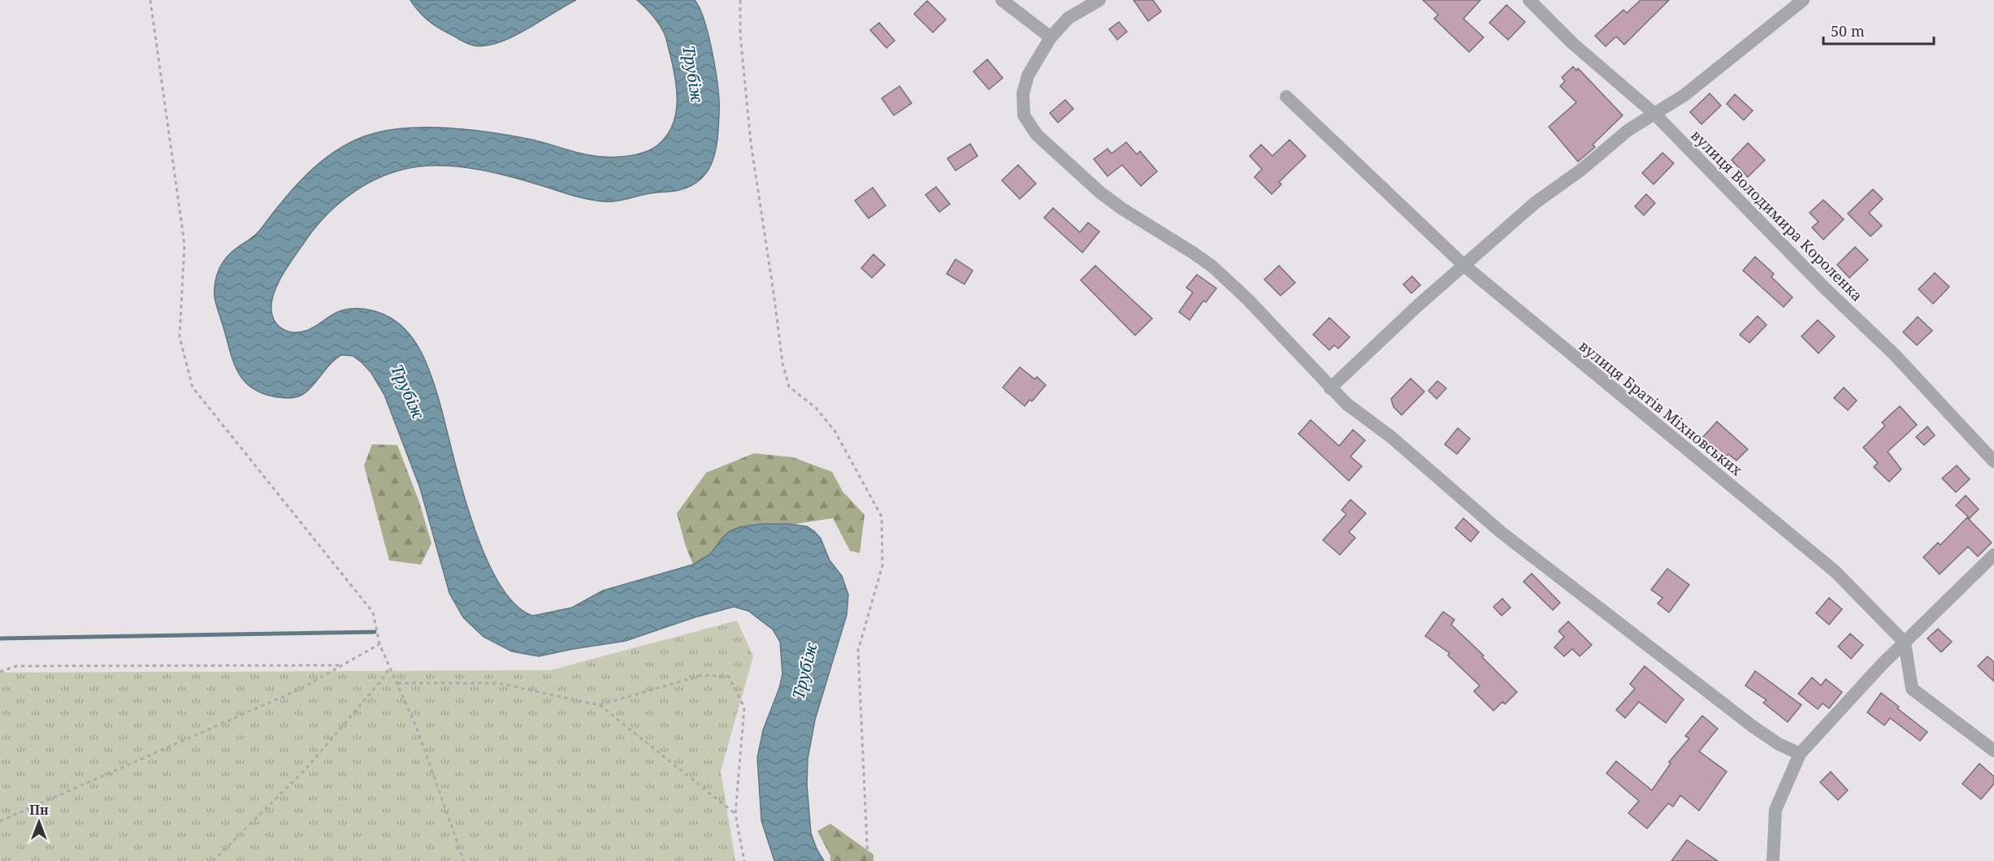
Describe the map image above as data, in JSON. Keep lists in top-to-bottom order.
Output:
{
  "streets": {
    "street": ["вулиця Володимира Короленка", "вулиця Братів Міхновських"]
  },
  "water": ["Трубіж"],
  "scale_bar": "50 m",
  "north": "top"
}
